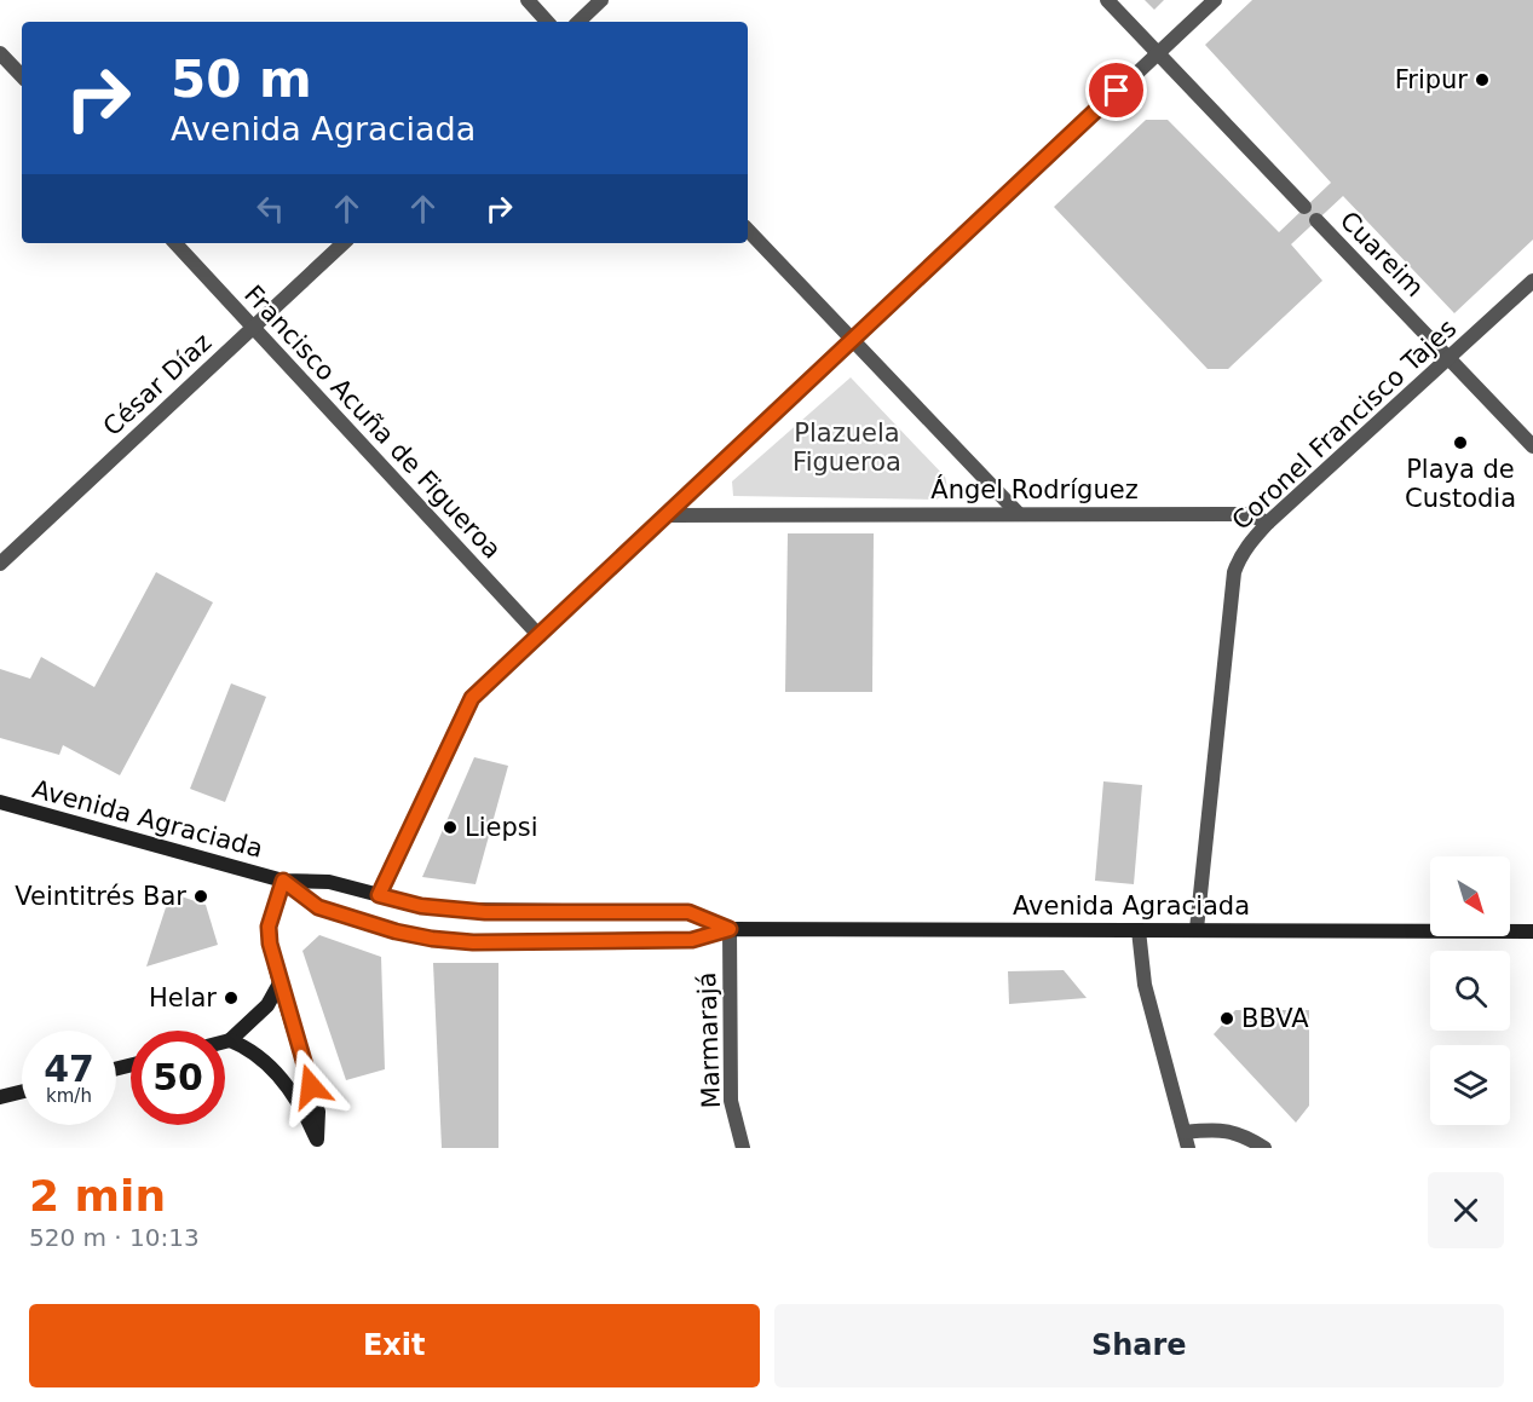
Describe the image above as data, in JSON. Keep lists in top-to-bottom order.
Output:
{
  "streets": {
    "main road": ["Avenida Agraciada"],
    "street": [
      "Cuareim",
      "César Díaz",
      "Francisco Acuña de Figueroa",
      "Coronel Francisco Tajes",
      "Ángel Rodríguez",
      "Marmarajá"
    ]
  },
  "crossings": [
    ["Cuareim", "Coronel Francisco Tajes"],
    ["César Díaz", "Francisco Acuña de Figueroa"],
    ["Coronel Francisco Tajes", "Ángel Rodríguez"],
    ["Coronel Francisco Tajes", "Avenida Agraciada"],
    ["Avenida Agraciada", "Marmarajá"]
  ],
  "parks": ["Plazuela Figueroa"],
  "places": [
    "Fripur",
    "Playa de Custodia",
    "Liepsi",
    "Veintitrés Bar",
    "Helar",
    "BBVA"
  ],
  "north": "bottom right",
  "page": {
    "turn": ["50 m", "Avenida Agraciada"],
    "speed": "47 km/h",
    "limit": "50",
    "heading": ["2 min", "520 m · 10:13"],
    "buttons": ["Exit", "Share"]
  }
}
